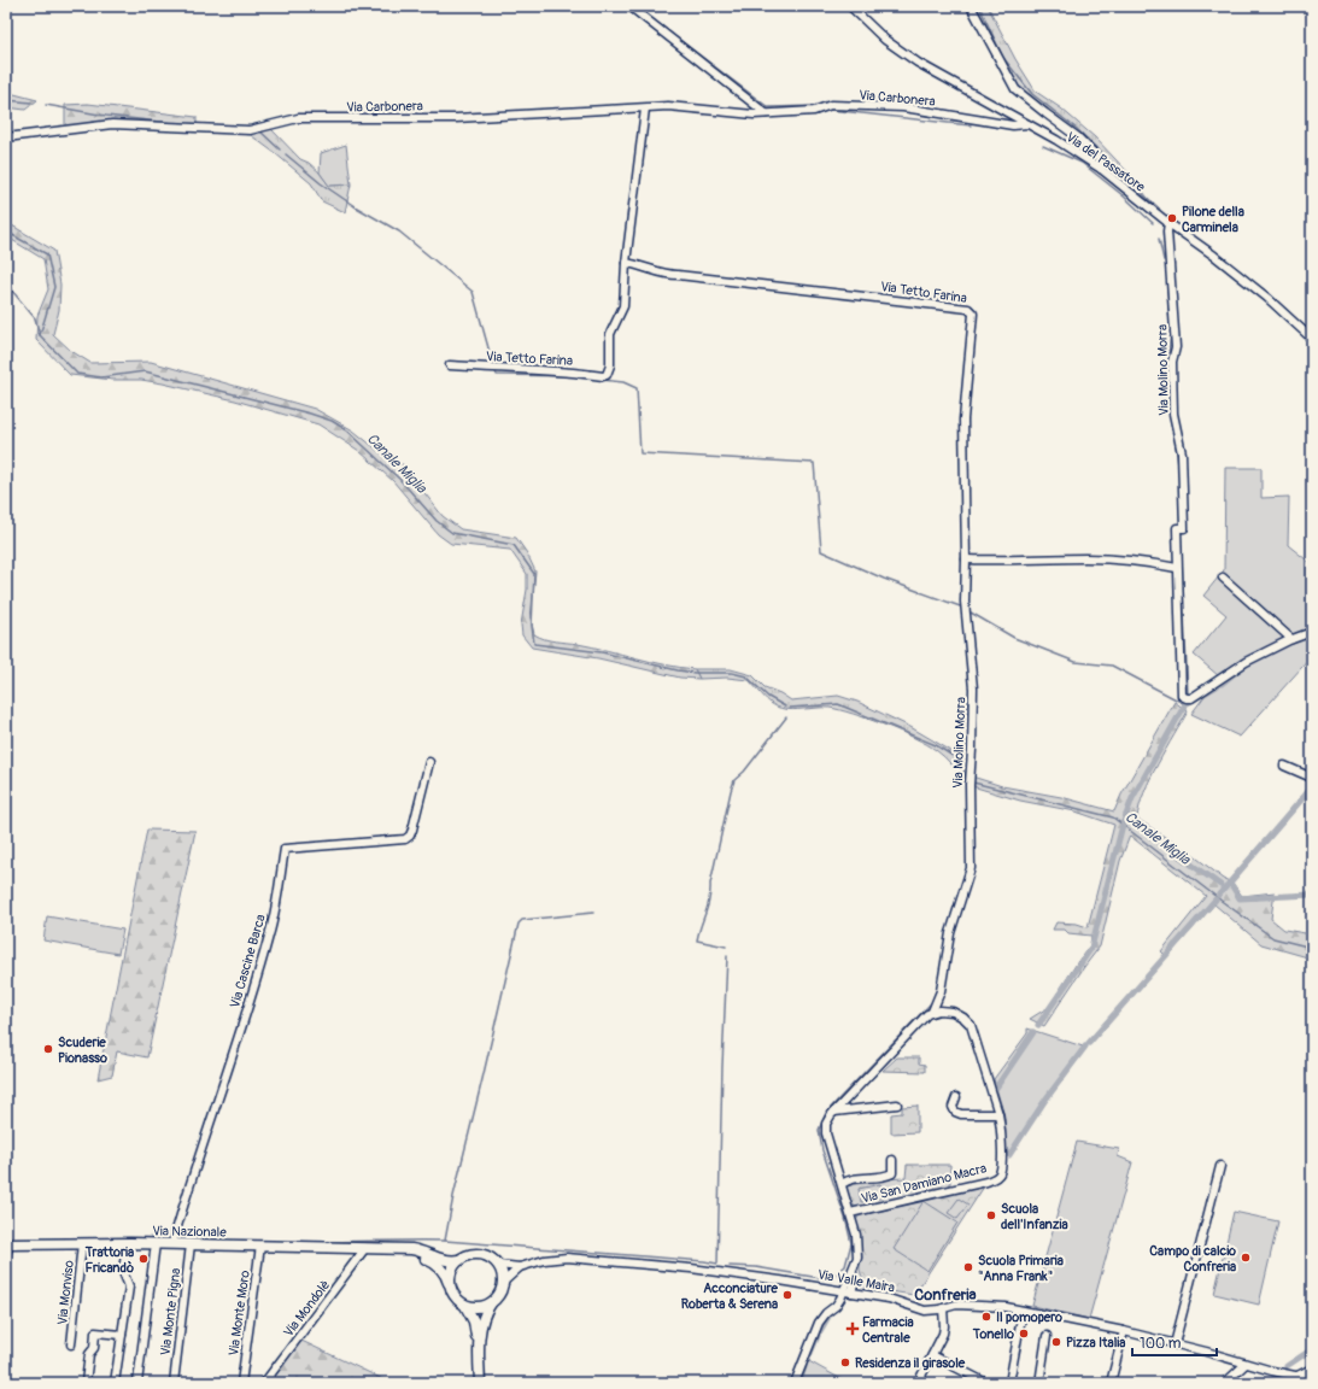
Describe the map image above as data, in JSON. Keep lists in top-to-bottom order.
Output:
{
  "streets": {
    "main road": ["Via Nazionale"],
    "street": [
      "Via Carbonera",
      "Via del Passatore",
      "Via Tetto Farina",
      "Via Molino Morra",
      "Via Cascine Barca",
      "Via San Damiano Macra",
      "Via Valle Maira",
      "Via Monviso",
      "Via Mondolè",
      "Via Monte Pigna",
      "Via Monte Moro"
    ]
  },
  "crossings": [
    ["Via Carbonera", "Via del Passatore"],
    ["Via Carbonera", "Via Tetto Farina"],
    ["Via del Passatore", "Via Molino Morra"],
    ["Via Tetto Farina", "Via Molino Morra"],
    ["Via Molino Morra", "Via San Damiano Macra"],
    ["Via Molino Morra", "Via Valle Maira"],
    ["Via Cascine Barca", "Via Nazionale"],
    ["Via Nazionale", "Via Monviso"],
    ["Via Nazionale", "Via Mondolè"],
    ["Via Nazionale", "Via Monte Pigna"],
    ["Via Nazionale", "Via Monte Moro"]
  ],
  "districts": ["Confreria"],
  "water": ["Canale Miglia"],
  "places": {
    "other": [
      "Pilone della Carminela",
      "Scuderie Pionasso",
      "Scuola dell'Infanzia",
      "Campo di calcio Confreria",
      "Trattoria Fricandò",
      "Scuola Primaria \"Anna Frank\"",
      "Acconciature Roberta & Serena",
      "Il pomopero",
      "Tonello",
      "Pizza Italia",
      "Residenza il girasole"
    ],
    "health": ["Farmacia Centrale"]
  },
  "scale_bar": "100 m"
}
